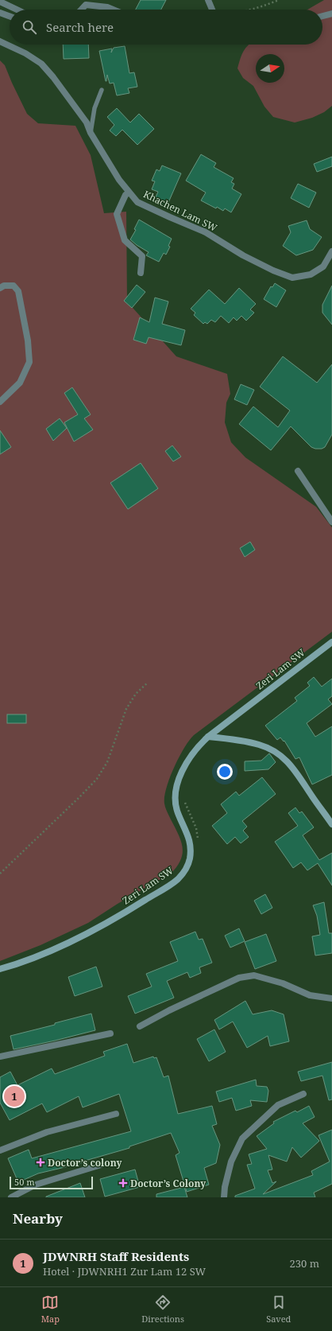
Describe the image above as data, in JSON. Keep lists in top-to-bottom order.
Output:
{
  "streets": {
    "street": ["Khachen Lam SW", "Zeri Lam SW"]
  },
  "places": {
    "health": ["Doctor’s colony", "Doctor’s Colony"]
  },
  "scale_bar": "50 m",
  "north": "right",
  "page": {
    "search": "Search here",
    "pins": "1",
    "scale": "50 m",
    "heading": "Nearby",
    "list": [
      {
        "mark": "1",
        "name": "JDWNRH Staff Residents",
        "note": "Hotel · JDWNRH1 Zur Lam 12 SW",
        "value": "230 m"
      }
    ],
    "nav": ["Map", "Directions", "Saved"]
  }
}
